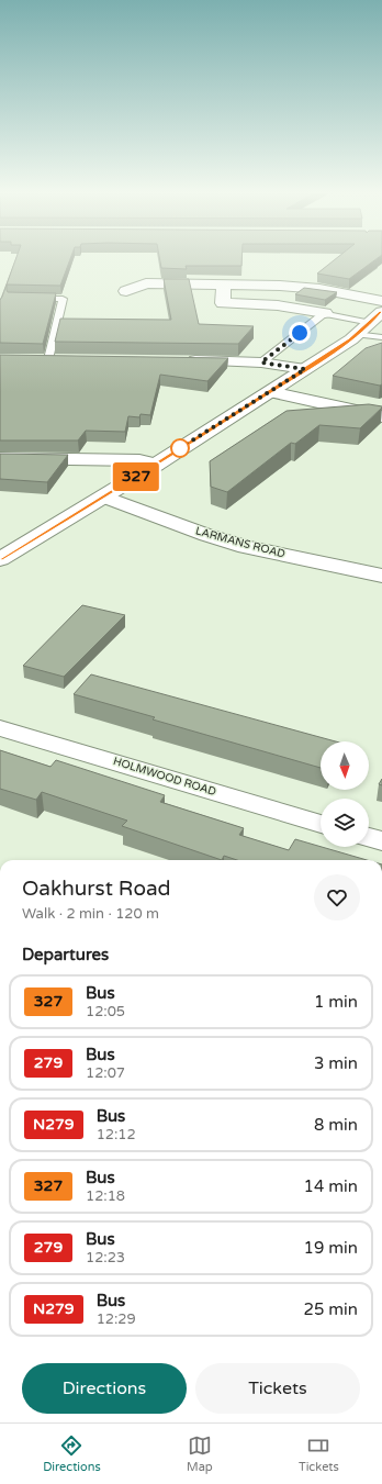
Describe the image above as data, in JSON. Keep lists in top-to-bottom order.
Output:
{
  "streets": {
    "street": ["LARMANS ROAD", "HOLMWOOD ROAD"]
  },
  "lines": ["bus line 327"],
  "north": "bottom",
  "page": {
    "on_map": "327",
    "heading": [
      ["Oakhurst Road", "Walk · 2 min · 120 m"],
      "Departures"
    ],
    "list": [
      {
        "mark": "327",
        "name": "Bus",
        "note": "12:05",
        "value": "1 min"
      },
      {
        "mark": "279",
        "name": "Bus",
        "note": "12:07",
        "value": "3 min"
      },
      {
        "mark": "N279",
        "name": "Bus",
        "note": "12:12",
        "value": "8 min"
      },
      {
        "mark": "327",
        "name": "Bus",
        "note": "12:18",
        "value": "14 min"
      },
      {
        "mark": "279",
        "name": "Bus",
        "note": "12:23",
        "value": "19 min"
      },
      {
        "mark": "N279",
        "name": "Bus",
        "note": "12:29",
        "value": "25 min"
      }
    ],
    "buttons": ["Directions", "Tickets"],
    "tabs": ["Directions", "Map", "Tickets"]
  }
}
